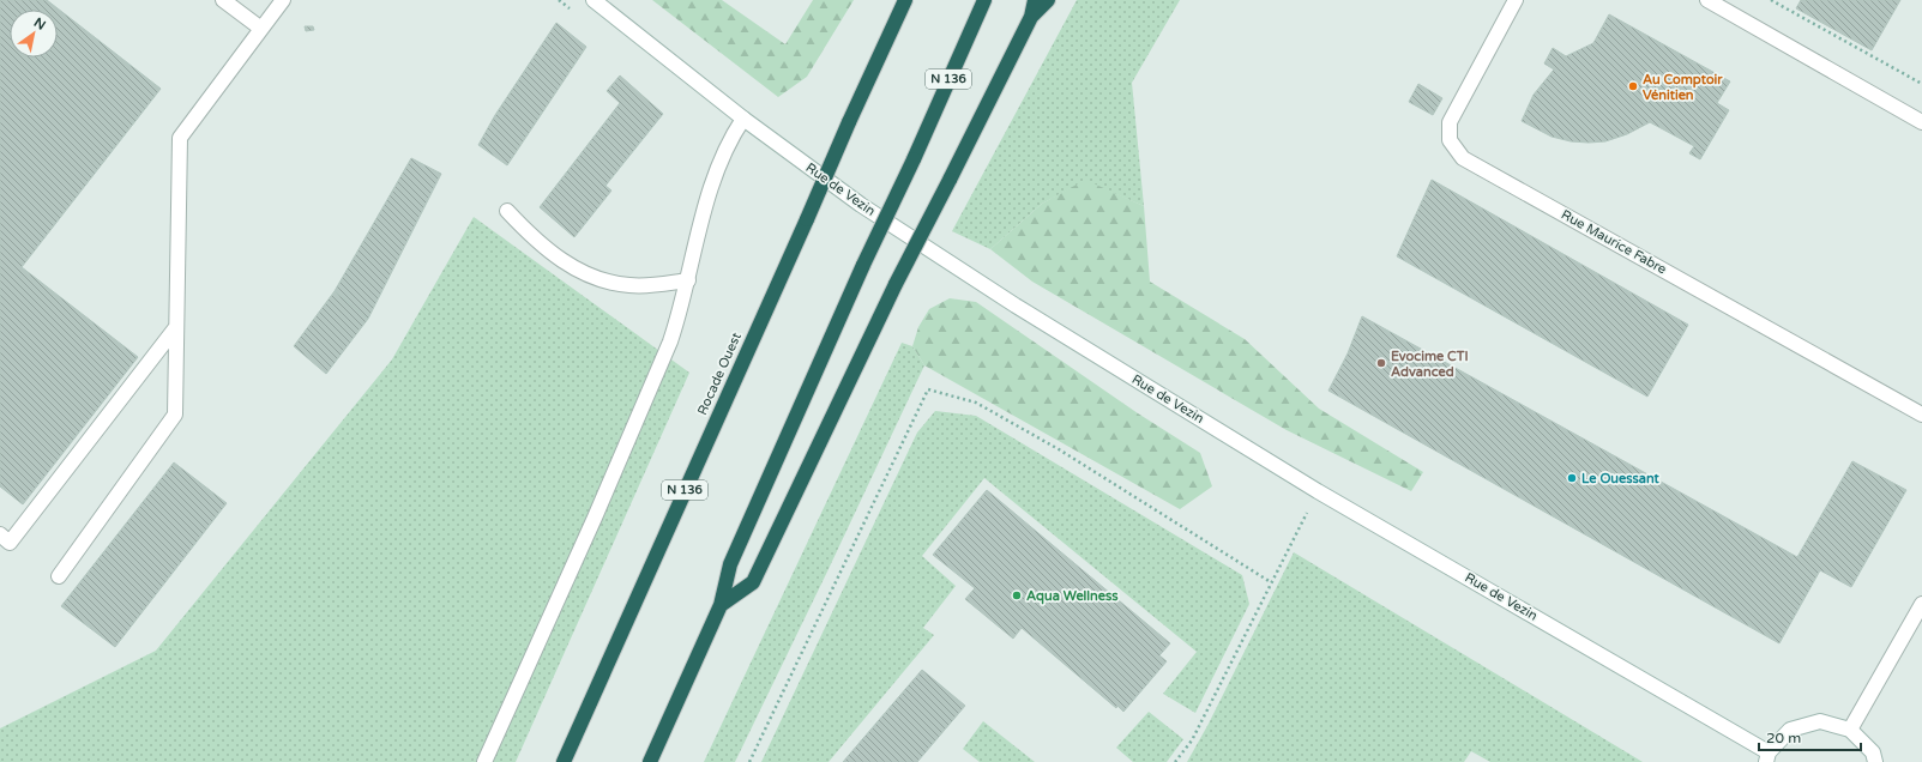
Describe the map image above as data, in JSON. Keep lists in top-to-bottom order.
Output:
{
  "streets": {
    "highway": ["N 136", "Rocade Ouest"],
    "street": ["Rue de Vezin", "Rue Maurice Fabre"]
  },
  "places": [
    "Au Comptoir Vénitien",
    "Evocime CTI Advanced",
    "Le Ouessant",
    "Aqua Wellness"
  ],
  "scale_bar": "20 m",
  "north": "top right"
}
